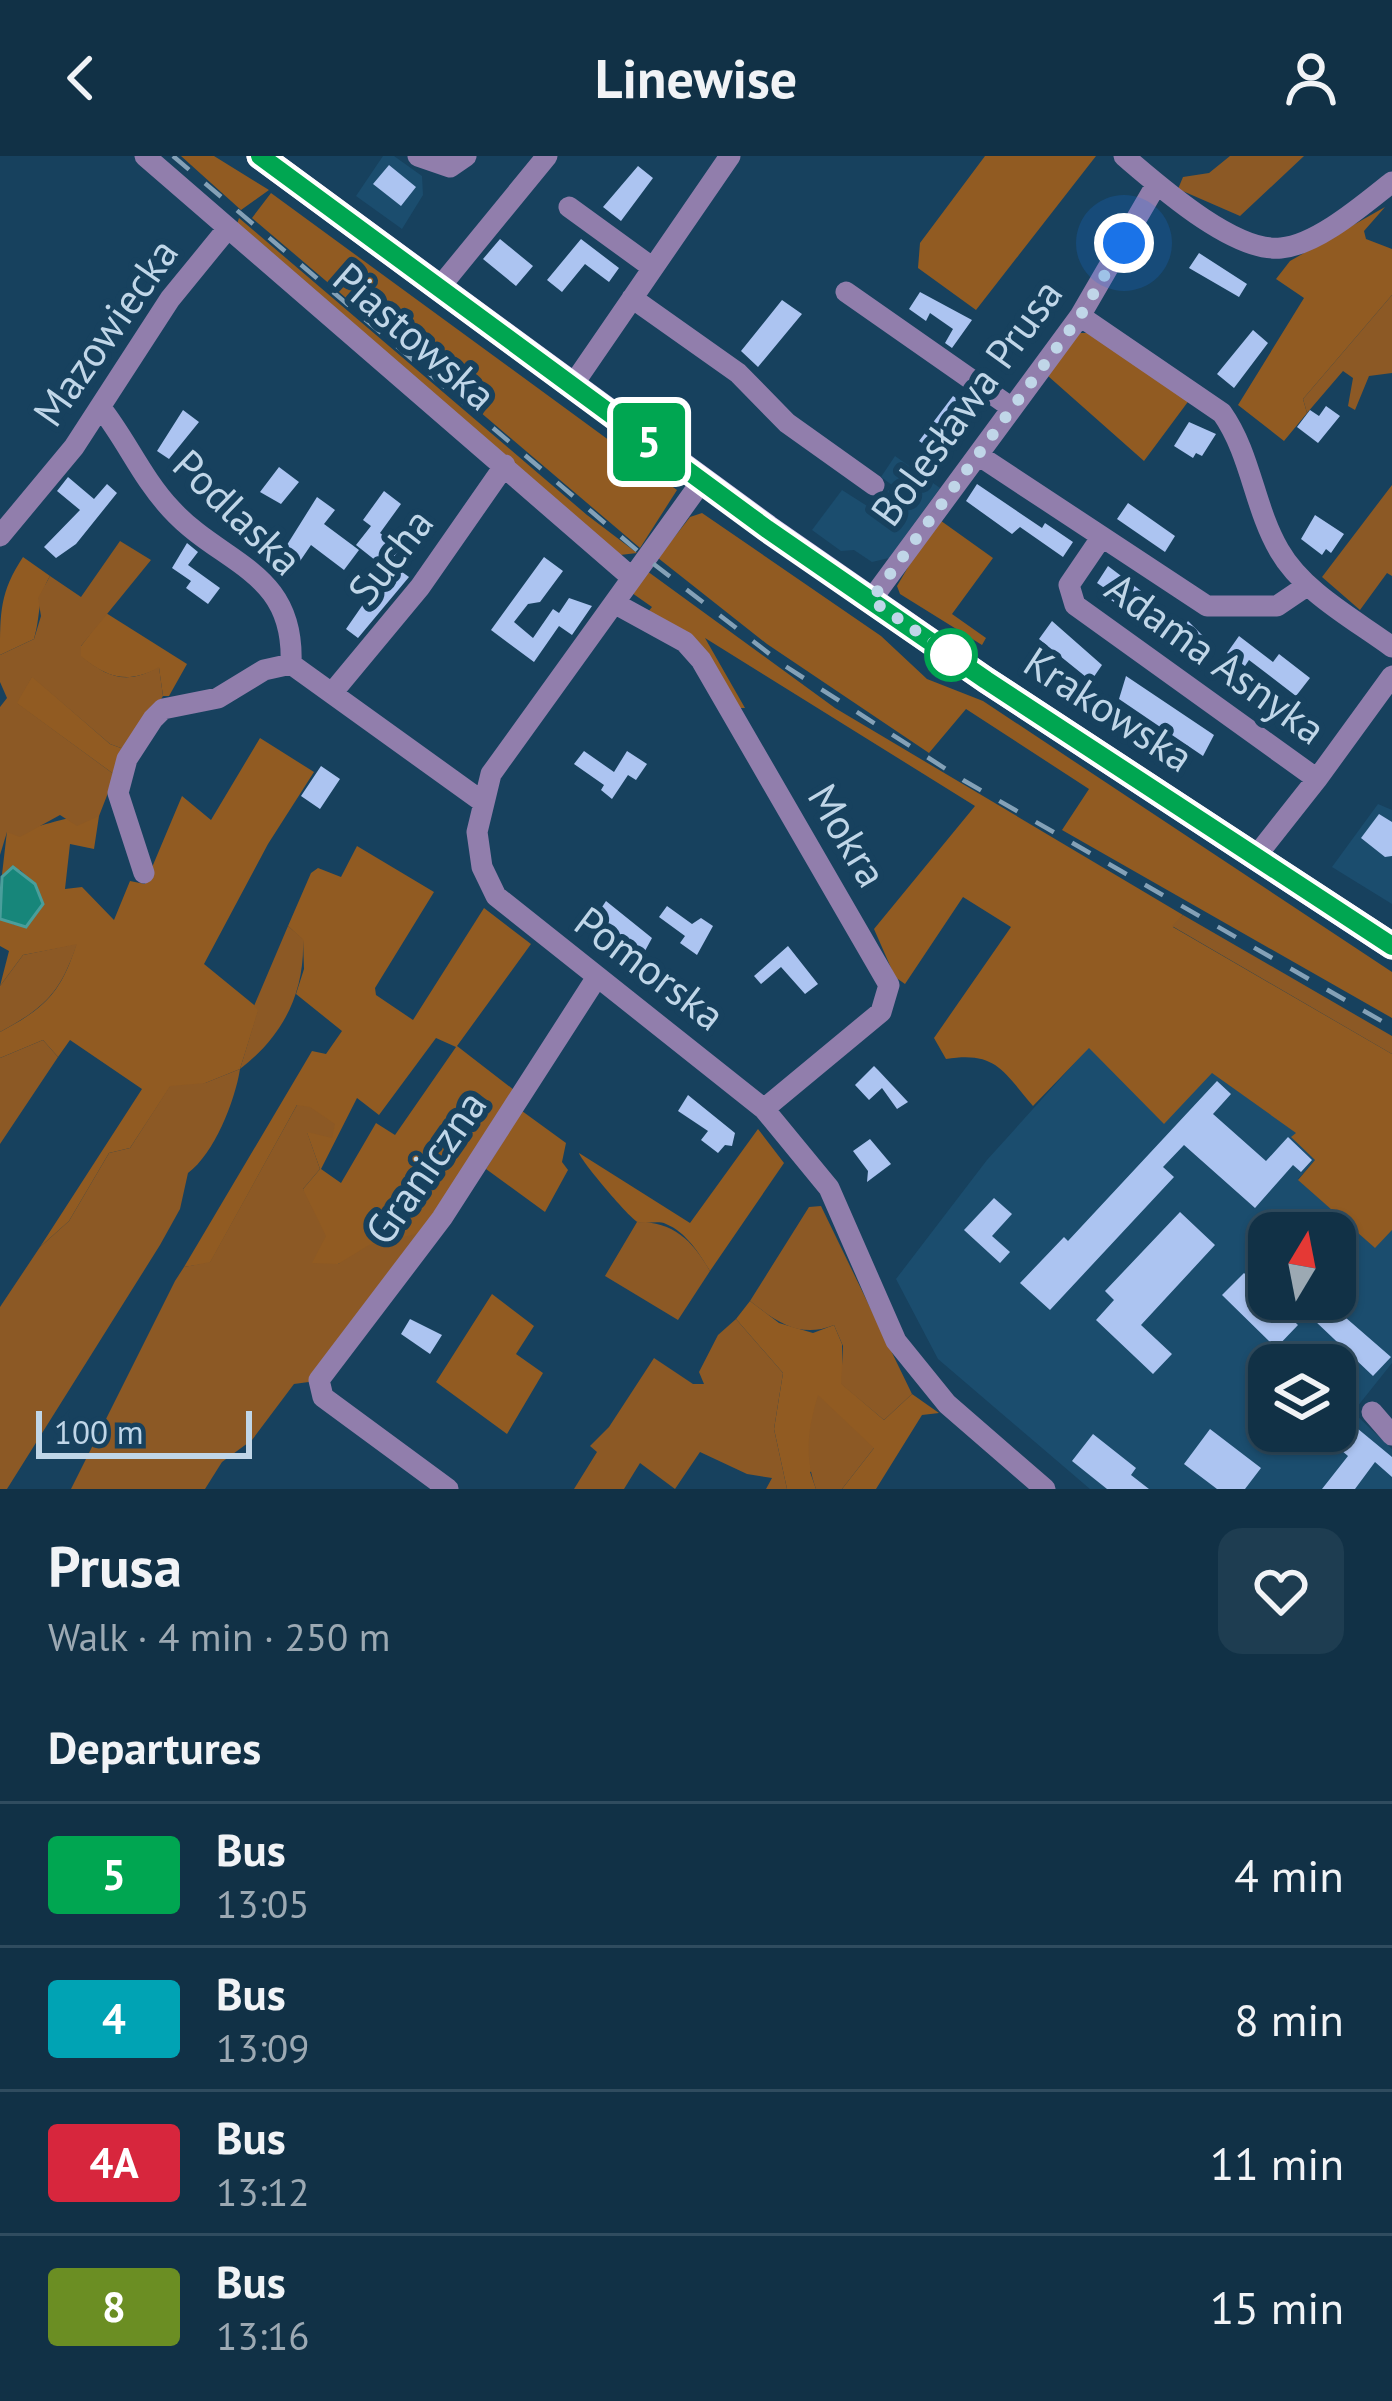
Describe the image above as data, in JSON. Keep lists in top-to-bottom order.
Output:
{
  "streets": {
    "main road": ["Krakowska"],
    "street": [
      "Mazowiecka",
      "Piastowska",
      "Bolesława Prusa",
      "Podlaska",
      "Sucha",
      "Adama Asnyka",
      "Mokra",
      "Pomorska",
      "Graniczna"
    ]
  },
  "crossings": [
    ["Mazowiecka", "Piastowska"],
    ["Mazowiecka", "Podlaska"],
    ["Piastowska", "Sucha"],
    ["Bolesława Prusa", "Krakowska"],
    ["Adama Asnyka", "Krakowska"],
    ["Mokra", "Pomorska"],
    ["Pomorska", "Graniczna"]
  ],
  "lines": ["bus line 5"],
  "scale_bar": "100 m",
  "north": "top",
  "page": {
    "header": "Linewise",
    "on_map": "5",
    "scale": "100 m",
    "heading": [
      ["Prusa", "Walk · 4 min · 250 m"],
      "Departures"
    ],
    "list": [
      {
        "mark": "5",
        "name": "Bus",
        "note": "13:05",
        "value": "4 min"
      },
      {
        "mark": "4",
        "name": "Bus",
        "note": "13:09",
        "value": "8 min"
      },
      {
        "mark": "4A",
        "name": "Bus",
        "note": "13:12",
        "value": "11 min"
      },
      {
        "mark": "8",
        "name": "Bus",
        "note": "13:16",
        "value": "15 min"
      }
    ]
  }
}
